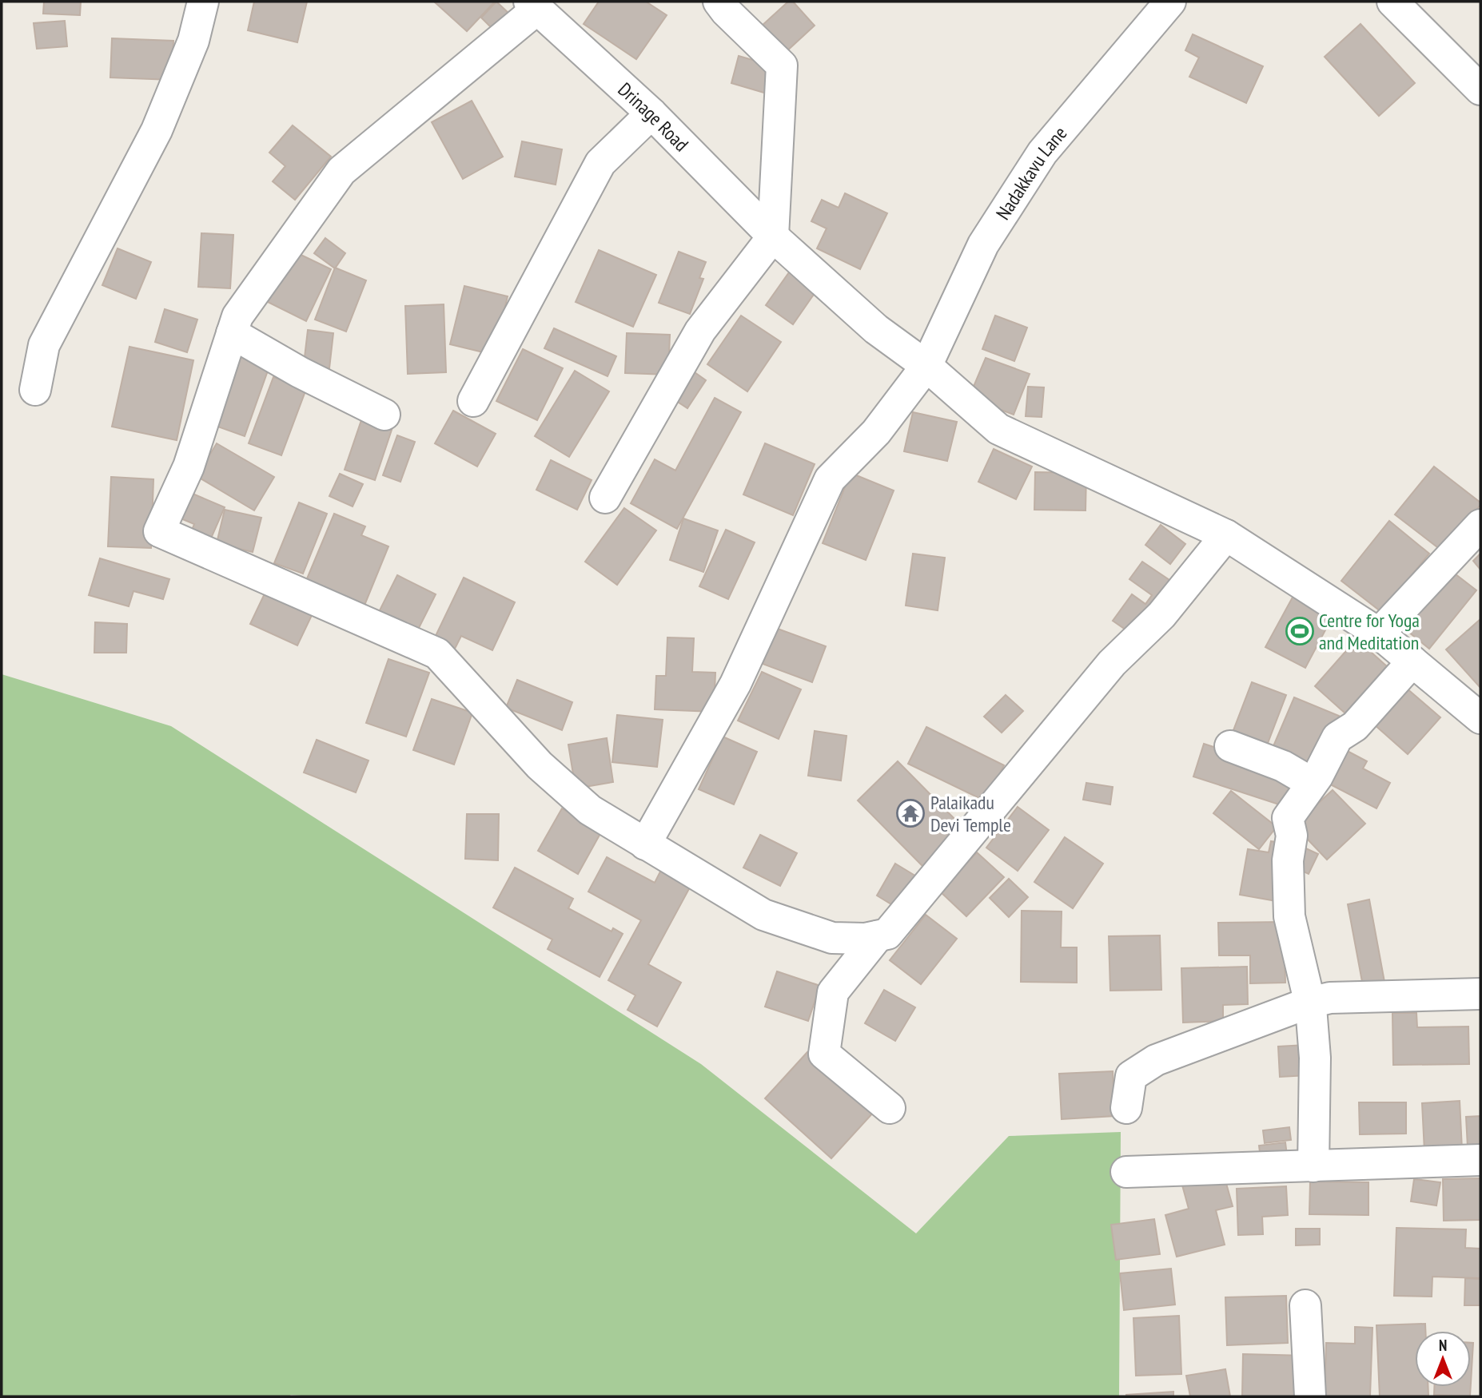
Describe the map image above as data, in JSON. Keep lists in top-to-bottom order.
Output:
{
  "streets": {
    "street": ["Drinage Road", "Nadakkavu Lane"]
  },
  "crossings": [
    ["Drinage Road", "Nadakkavu Lane"]
  ],
  "places": {
    "sports": ["Centre for Yoga and Meditation"],
    "temple": ["Palaikadu Devi Temple"]
  },
  "north": "top"
}
